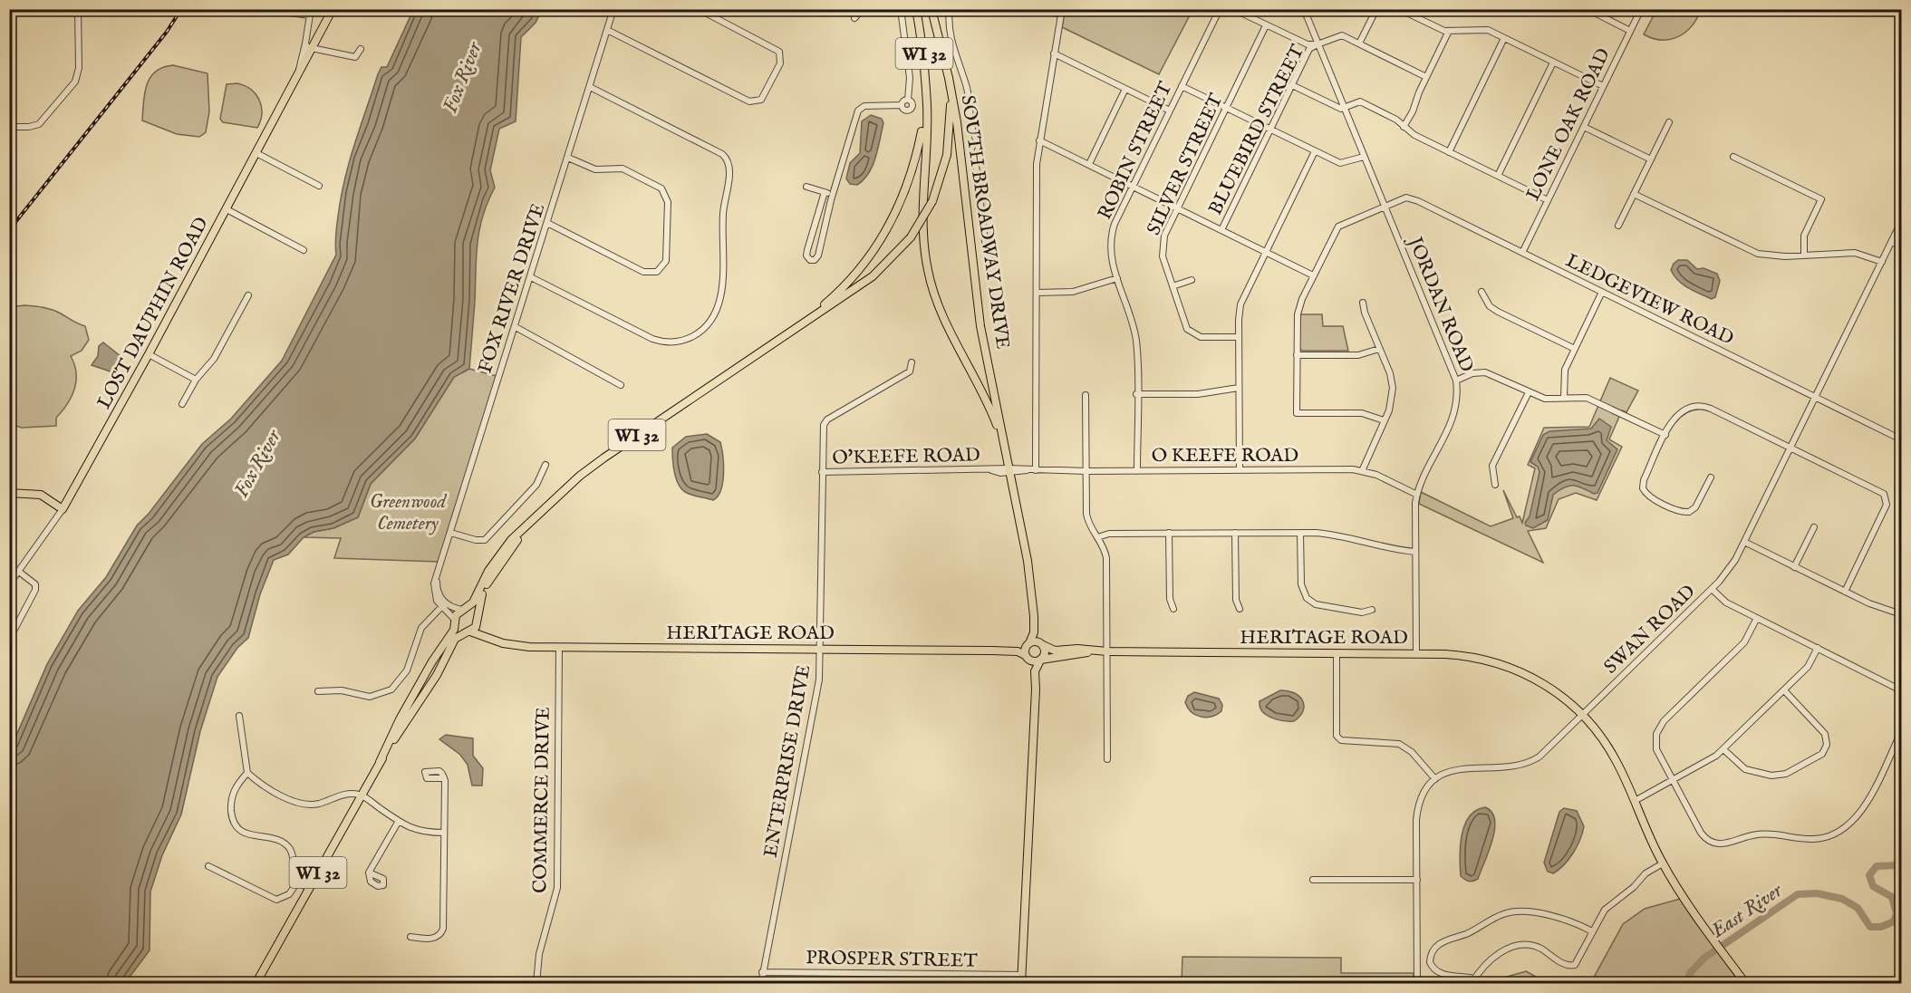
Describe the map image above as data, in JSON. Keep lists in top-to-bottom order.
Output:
{
  "streets": {
    "main road": [
      "WI 32",
      "SOUTH BROADWAY DRIVE",
      "LOST DAUPHIN ROAD",
      "HERITAGE ROAD"
    ],
    "street": [
      "LONE OAK ROAD",
      "BLUEBIRD STREET",
      "ROBIN STREET",
      "SILVER STREET",
      "FOX RIVER DRIVE",
      "LEDGEVIEW ROAD",
      "JORDAN ROAD",
      "O KEEFE ROAD",
      "O'KEEFE ROAD",
      "SWAN ROAD",
      "ENTERPRISE DRIVE",
      "COMMERCE DRIVE",
      "PROSPER STREET"
    ]
  },
  "crossings": [
    ["WI 32", "SOUTH BROADWAY DRIVE"],
    ["WI 32", "FOX RIVER DRIVE"],
    ["WI 32", "HERITAGE ROAD"],
    ["LONE OAK ROAD", "LEDGEVIEW ROAD"],
    ["BLUEBIRD STREET", "JORDAN ROAD"],
    ["ROBIN STREET", "O KEEFE ROAD"],
    ["SOUTH BROADWAY DRIVE", "O'KEEFE ROAD"],
    ["SOUTH BROADWAY DRIVE", "HERITAGE ROAD"],
    ["FOX RIVER DRIVE", "HERITAGE ROAD"],
    ["LEDGEVIEW ROAD", "JORDAN ROAD"],
    ["LEDGEVIEW ROAD", "SWAN ROAD"],
    ["JORDAN ROAD", "O KEEFE ROAD"],
    ["JORDAN ROAD", "HERITAGE ROAD"],
    ["O KEEFE ROAD", "O'KEEFE ROAD"],
    ["O'KEEFE ROAD", "ENTERPRISE DRIVE"],
    ["SWAN ROAD", "HERITAGE ROAD"],
    ["HERITAGE ROAD", "ENTERPRISE DRIVE"],
    ["HERITAGE ROAD", "COMMERCE DRIVE"],
    ["ENTERPRISE DRIVE", "PROSPER STREET"]
  ],
  "water": ["Fox River", "East River"],
  "parks": ["Greenwood Cemetery"]
}
